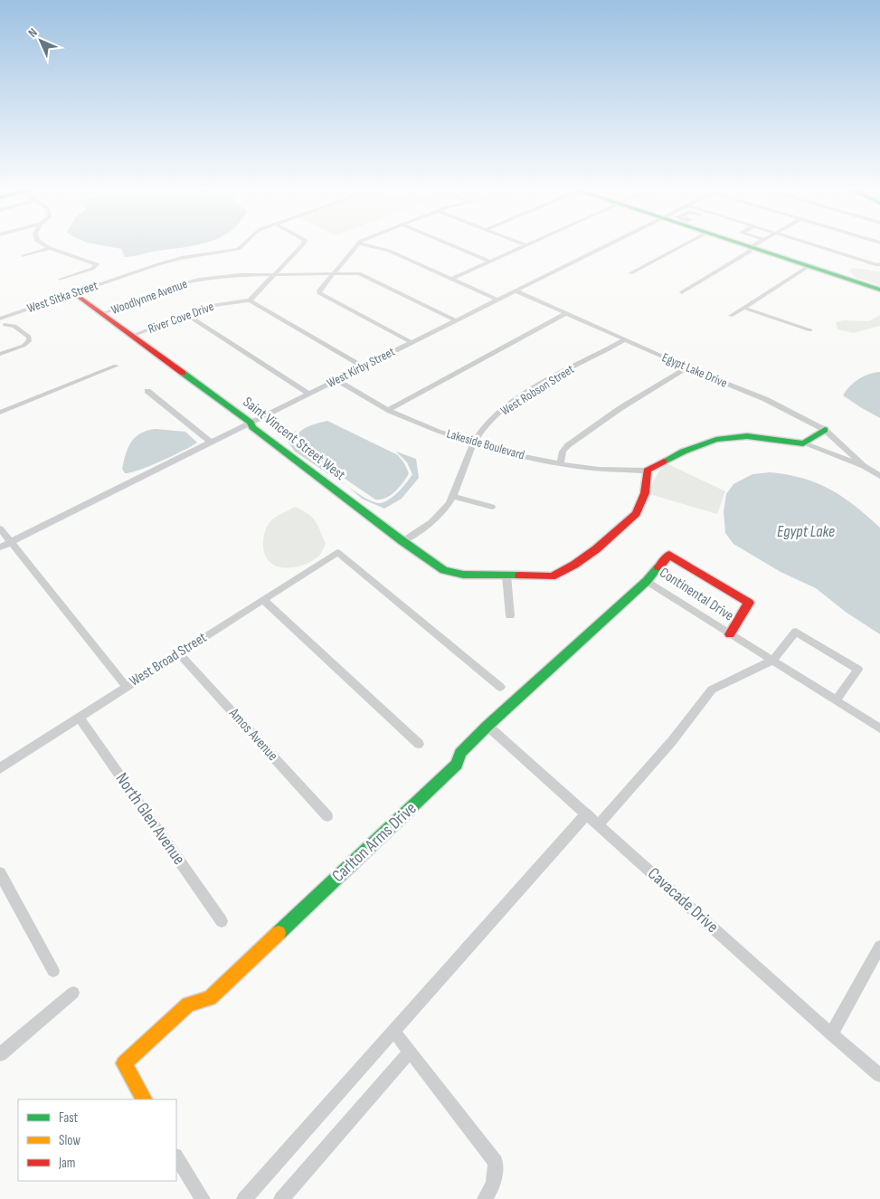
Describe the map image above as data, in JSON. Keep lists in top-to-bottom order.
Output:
{
  "streets": {
    "street": [
      "West Sitka Street",
      "Woodlynne Avenue",
      "River Cove Drive",
      "West Kirby Street",
      "Egypt Lake Drive",
      "West Robson Street",
      "Saint Vincent Street West",
      "Lakeside Boulevard",
      "Continental Drive",
      "West Broad Street",
      "Amos Avenue",
      "North Glen Avenue",
      "Carlton Arms Drive",
      "Cavacade Drive"
    ]
  },
  "crossings": [
    ["West Sitka Street", "Saint Vincent Street West"],
    ["Woodlynne Avenue", "West Kirby Street"],
    ["Woodlynne Avenue", "Saint Vincent Street West"],
    ["River Cove Drive", "Saint Vincent Street West"],
    ["West Kirby Street", "Egypt Lake Drive"],
    ["West Kirby Street", "Saint Vincent Street West"],
    ["West Kirby Street", "Lakeside Boulevard"],
    ["Egypt Lake Drive", "West Robson Street"],
    ["West Robson Street", "Saint Vincent Street West"],
    ["West Robson Street", "Lakeside Boulevard"],
    ["Saint Vincent Street West", "Lakeside Boulevard"],
    ["Continental Drive", "Carlton Arms Drive"],
    ["West Broad Street", "Amos Avenue"],
    ["West Broad Street", "North Glen Avenue"],
    ["Carlton Arms Drive", "Cavacade Drive"]
  ],
  "water": ["Egypt Lake"],
  "legend": ["Fast", "Slow", "Jam"],
  "north": "top left"
}
